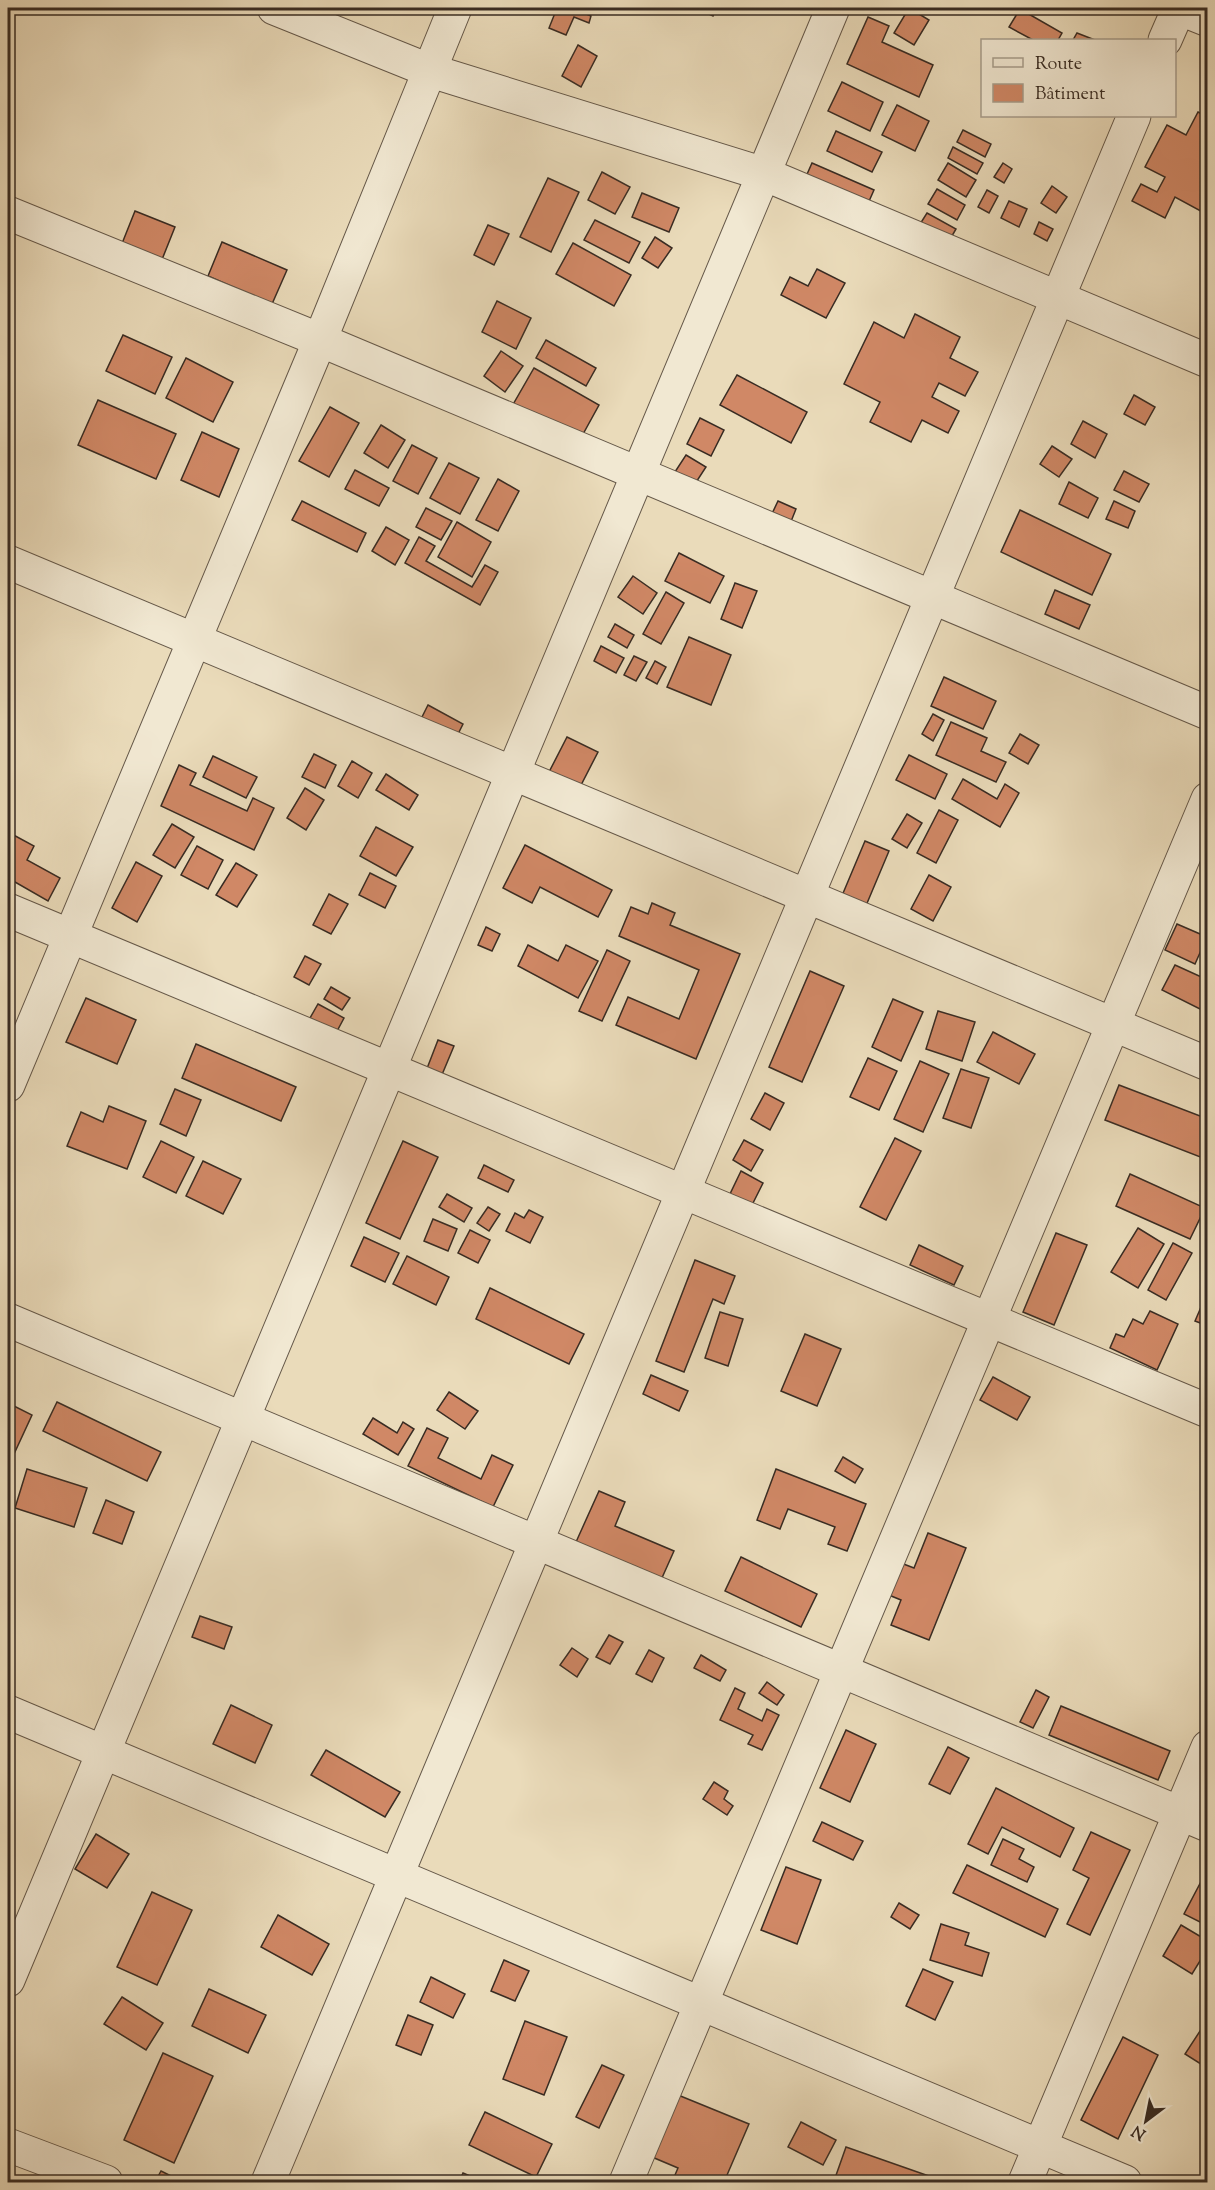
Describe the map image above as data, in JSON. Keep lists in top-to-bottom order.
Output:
{
  "legend": ["Route", "Bâtiment"],
  "north": "bottom left"
}
